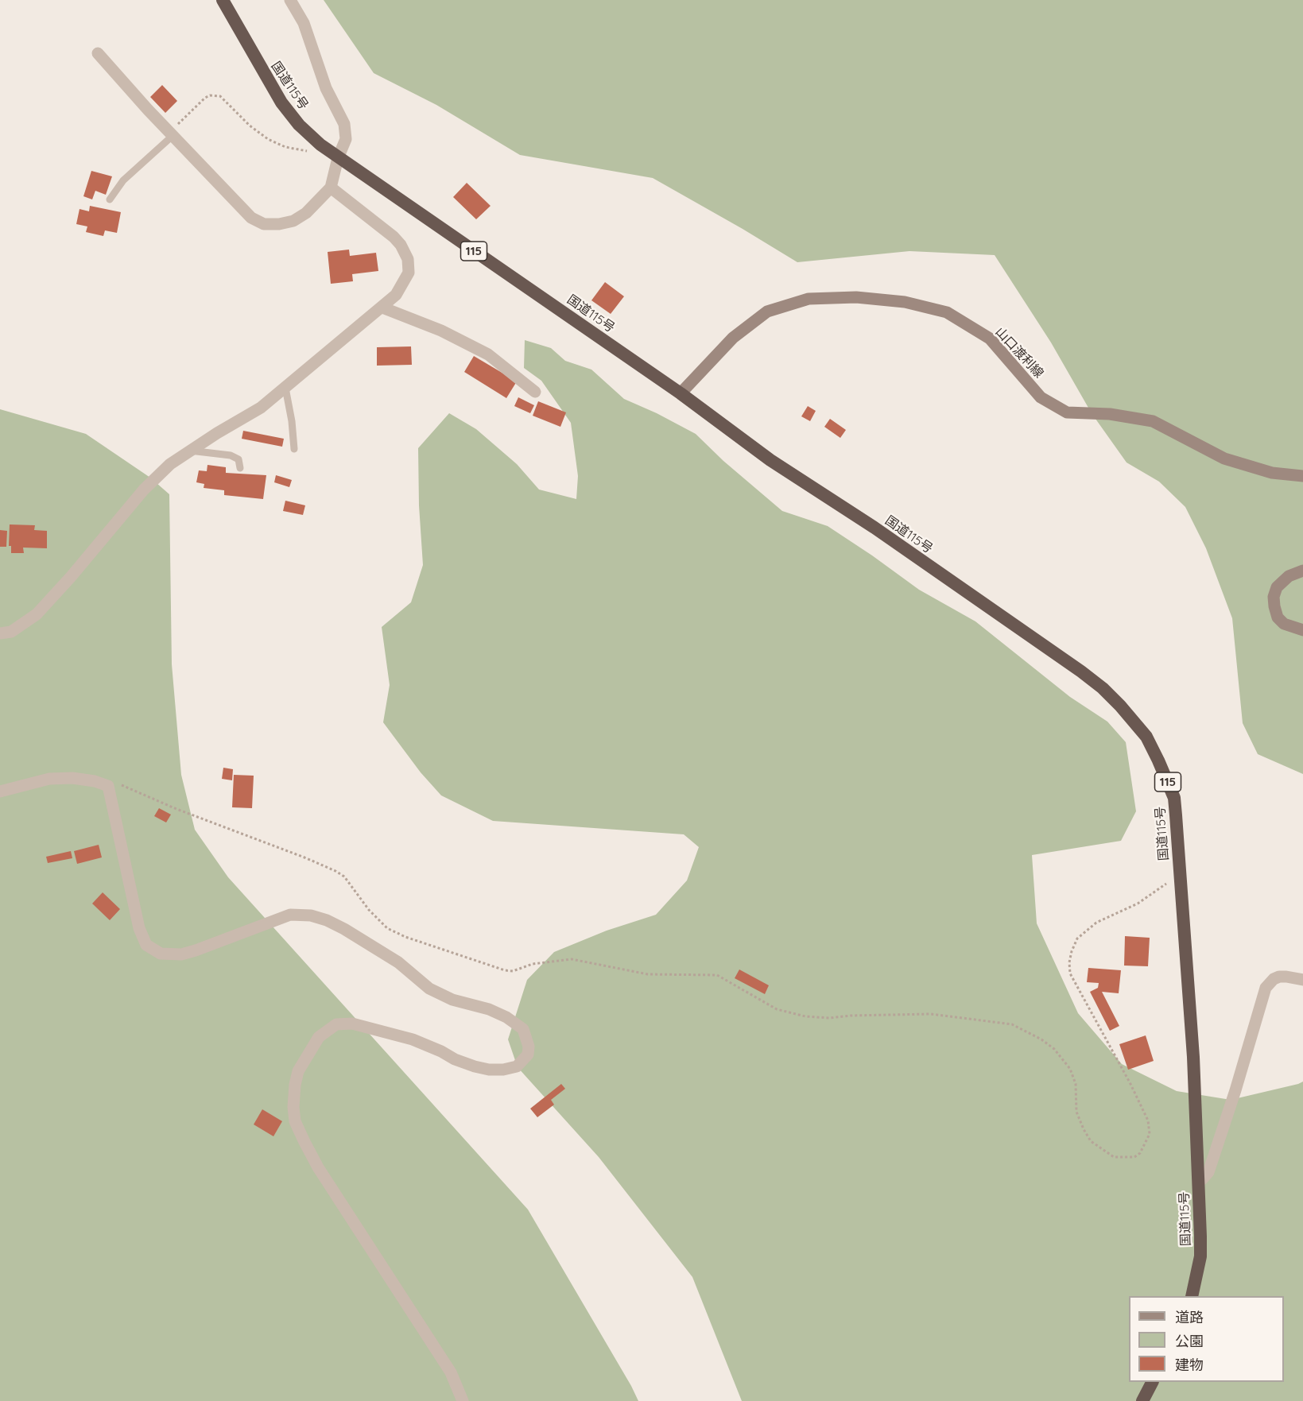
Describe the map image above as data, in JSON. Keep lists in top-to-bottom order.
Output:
{
  "streets": {
    "highway": ["国道115号", "115"],
    "main road": ["山口渡利線"]
  },
  "crossings": [
    ["国道115号", "山口渡利線"]
  ],
  "legend": ["道路", "公園", "建物"]
}
